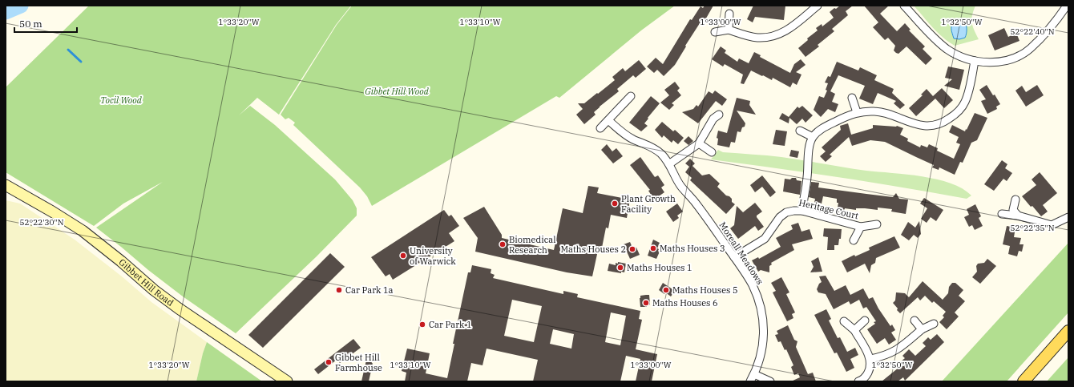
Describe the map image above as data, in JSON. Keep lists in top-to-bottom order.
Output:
{
  "streets": {
    "street": ["Heritage Court", "Moreall Meadows", "Gibbet Hill Road"]
  },
  "crossings": [
    ["Heritage Court", "Moreall Meadows"]
  ],
  "parks": ["Gibbet Hill Wood", "Tocil Wood"],
  "places": [
    "Plant Growth Facility",
    "Biomedical Research",
    "Maths Houses 3",
    "Maths Houses 2",
    "University of Warwick",
    "Maths Houses 1",
    "Car Park 1a",
    "Maths Houses 5",
    "Maths Houses 6",
    "Car Park 1",
    "Gibbet Hill Farmhouse"
  ],
  "scale_bar": "50 m",
  "coordinates": [
    "1°33'20\"W",
    "1°33'10\"W",
    "1°33'00\"W",
    "1°32'50\"W",
    "52°22'40\"N",
    "52°22'30\"N",
    "52°22'35\"N"
  ]
}
